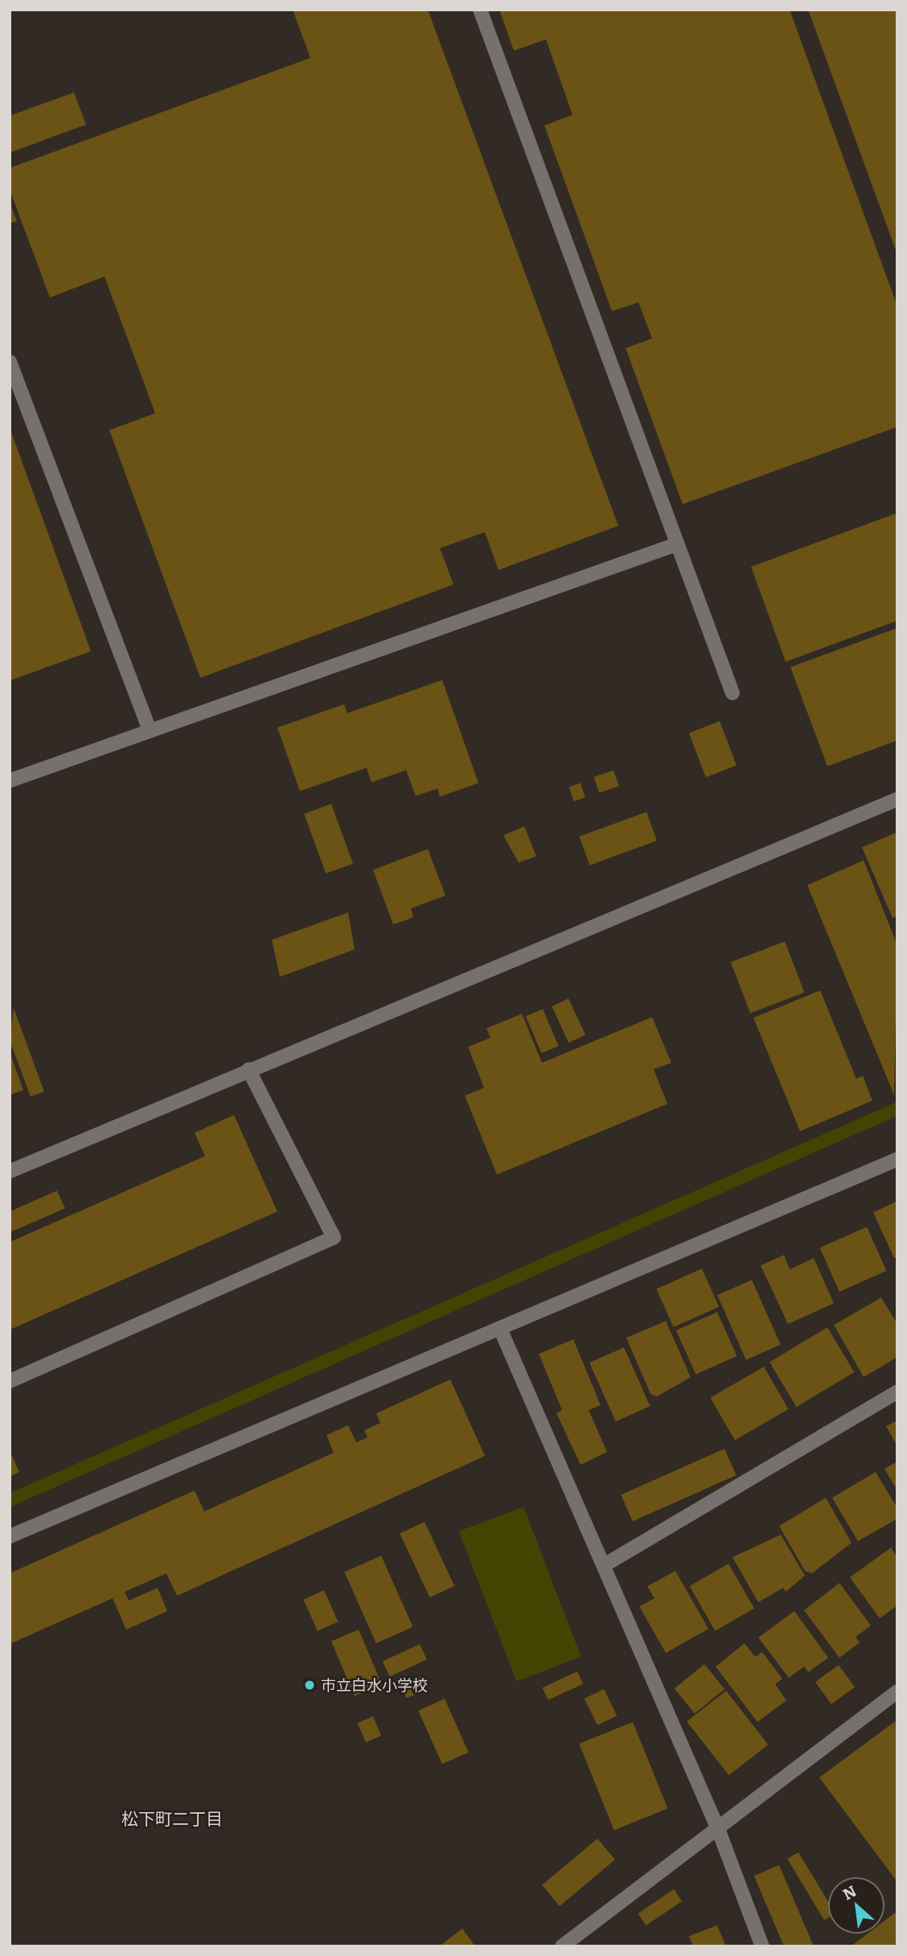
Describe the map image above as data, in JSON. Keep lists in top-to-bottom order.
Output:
{
  "districts": ["松下町二丁目"],
  "places": ["市立白水小学校"],
  "north": "top left"
}
